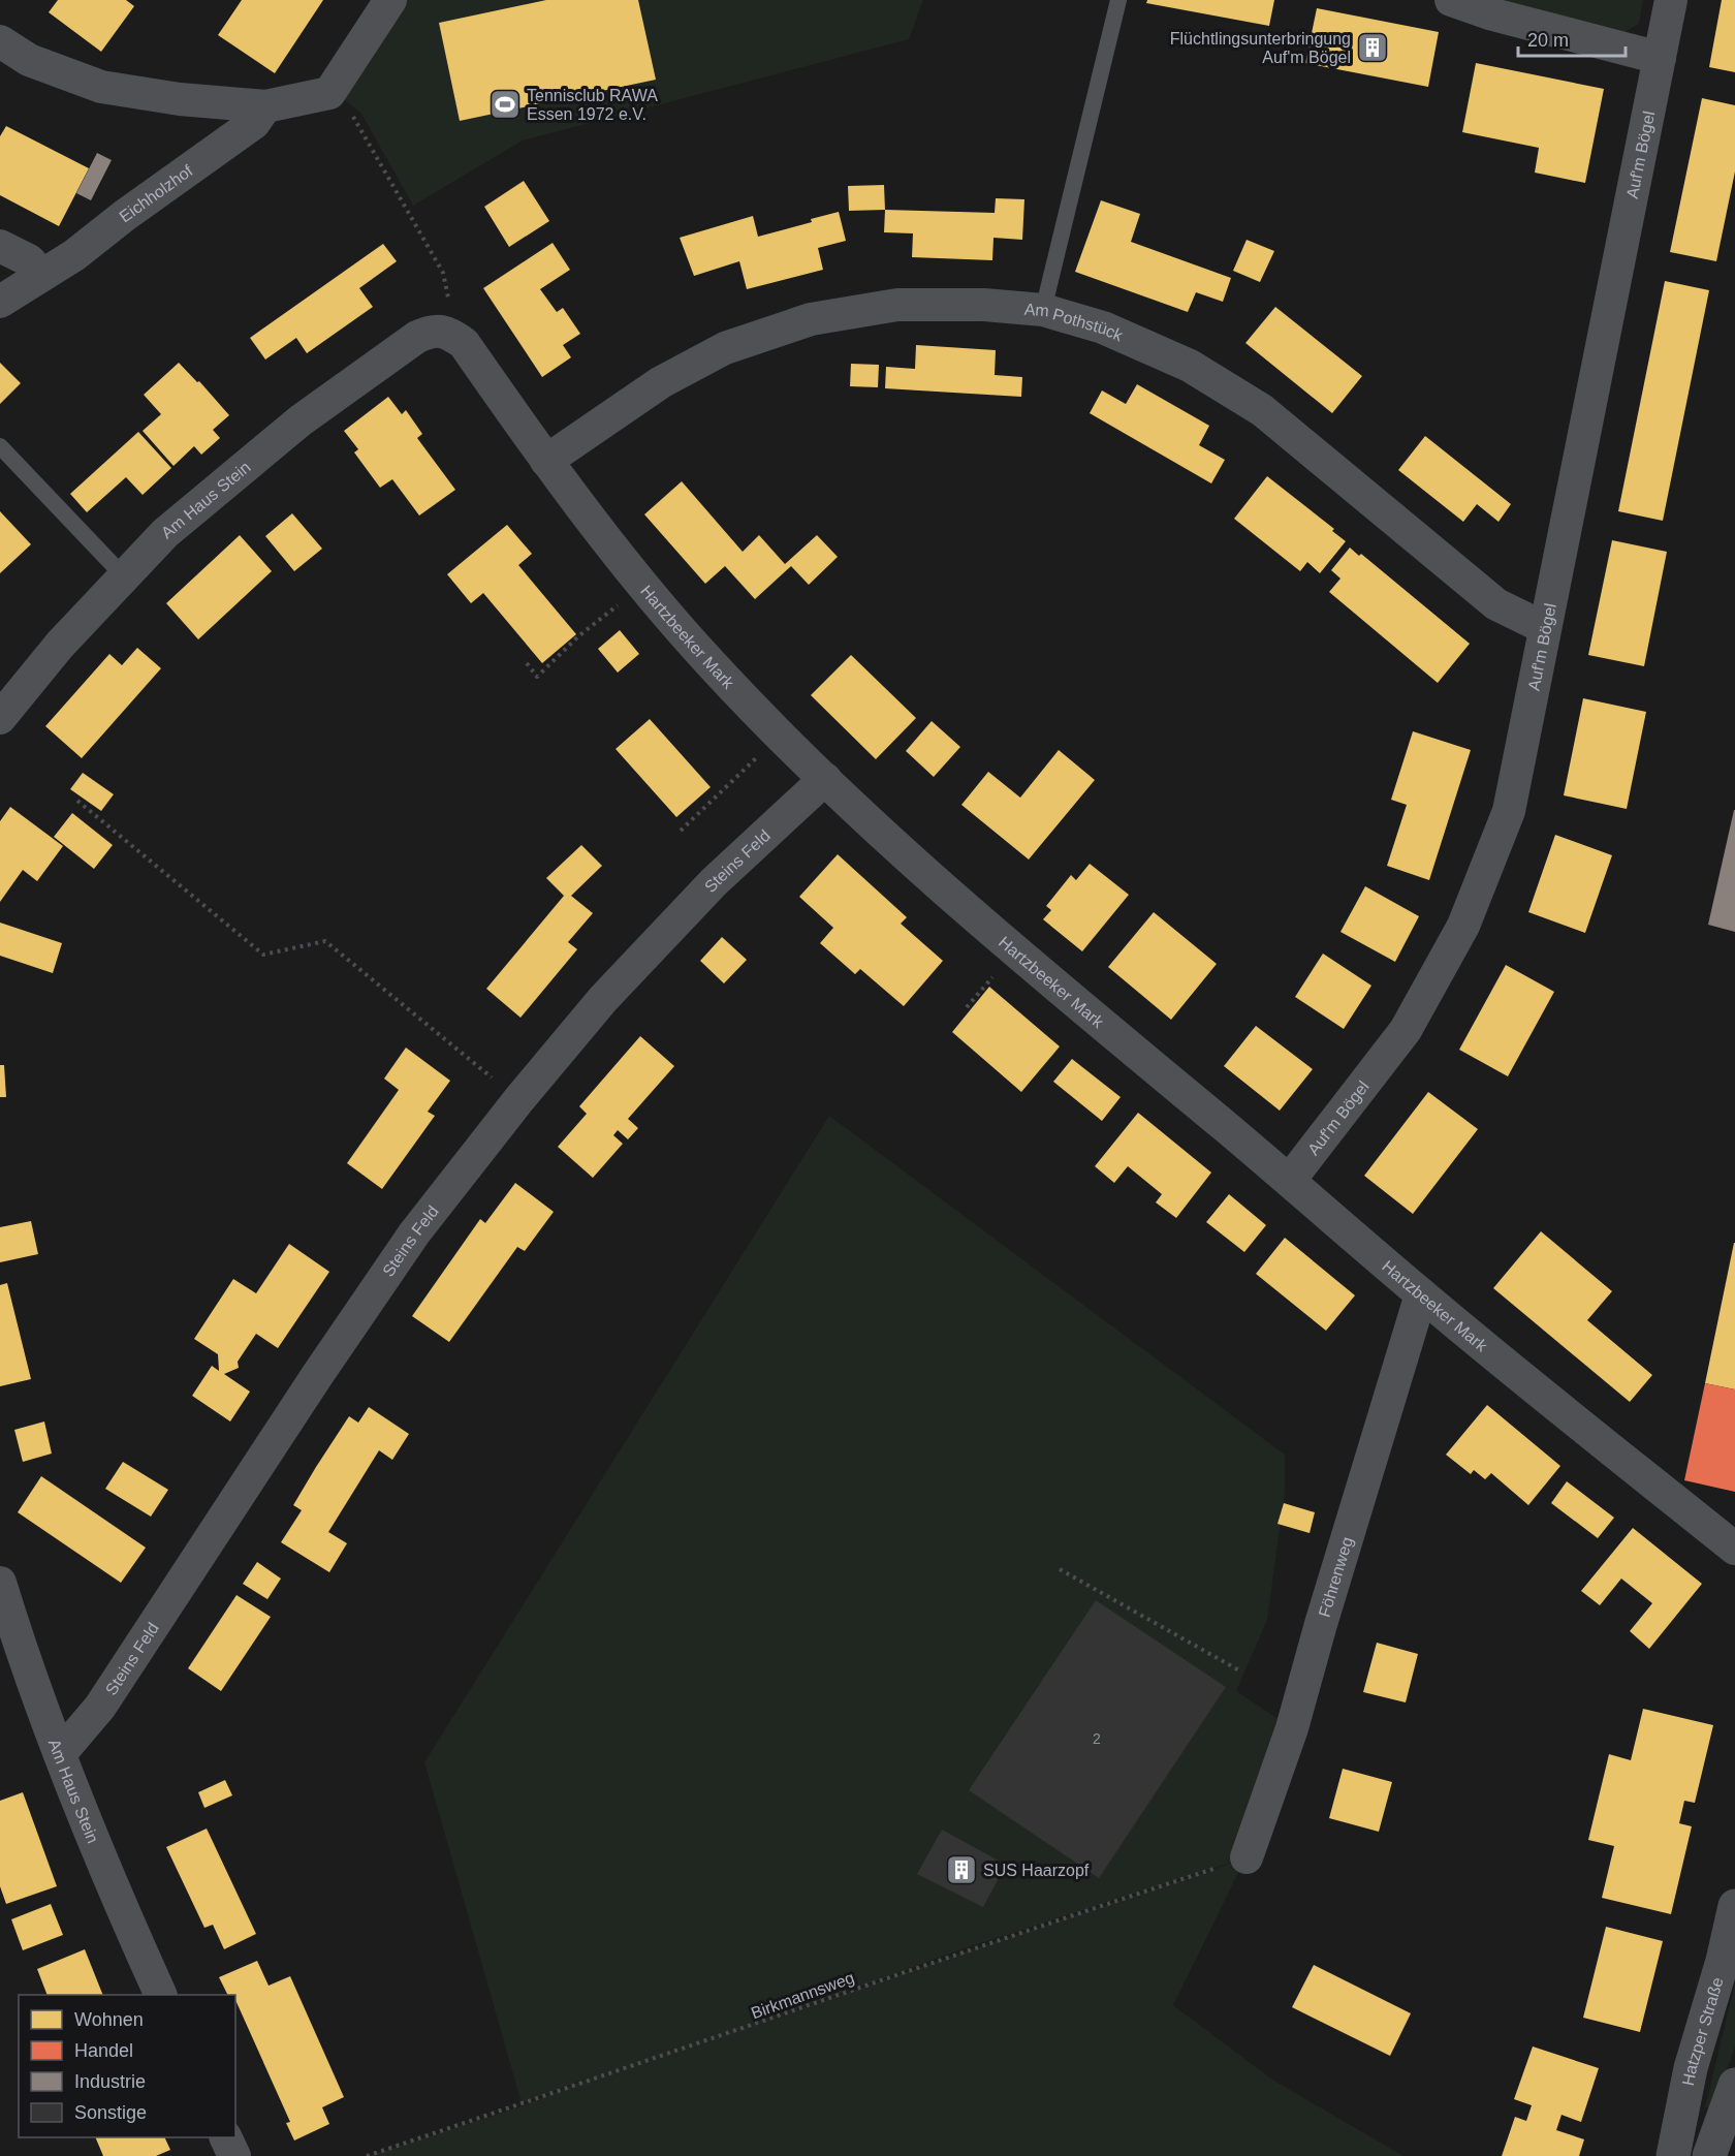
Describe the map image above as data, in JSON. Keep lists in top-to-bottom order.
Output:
{
  "streets": {
    "main road": ["Hatzper Straße"],
    "street": [
      "Auf'm Bögel",
      "Eichholzhof",
      "Am Pothstück",
      "Am Haus Stein",
      "Hartzbeeker Mark",
      "Steins Feld",
      "Föhrenweg"
    ],
    "path": ["Birkmannsweg"]
  },
  "crossings": [
    ["Auf'm Bögel", "Am Pothstück"],
    ["Auf'm Bögel", "Hartzbeeker Mark"],
    ["Am Pothstück", "Hartzbeeker Mark"],
    ["Am Haus Stein", "Hartzbeeker Mark"],
    ["Am Haus Stein", "Steins Feld"],
    ["Hartzbeeker Mark", "Steins Feld"],
    ["Hartzbeeker Mark", "Föhrenweg"],
    ["Föhrenweg", "Birkmannsweg"]
  ],
  "places": {
    "building": ["Flüchtlingsunterbringung Auf'm Bögel", "SUS Haarzopf"],
    "sports": ["Tennisclub RAWA Essen 1972 e.V."]
  },
  "house_numbers": ["2"],
  "legend": [
    "Wohnen",
    "Handel",
    "Industrie",
    "Sonstige"
  ],
  "scale_bar": "20 m"
}
